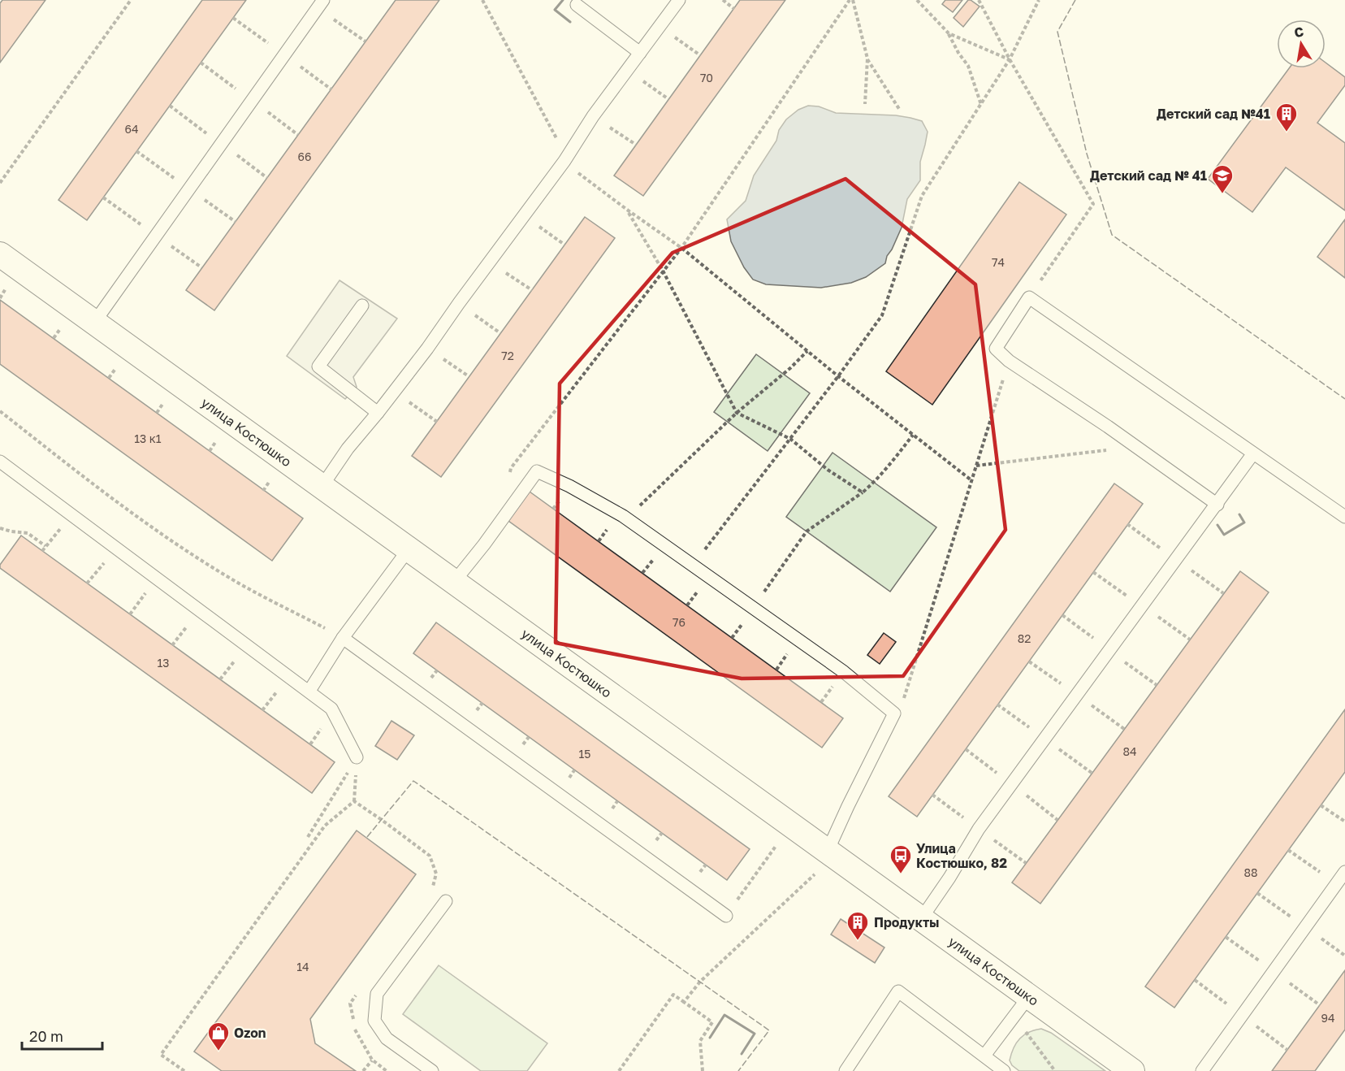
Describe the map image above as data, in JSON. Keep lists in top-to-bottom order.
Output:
{
  "streets": {
    "street": ["улица Костюшко"]
  },
  "places": {
    "building": ["Детский сад №41", "Продукты"],
    "school or university": ["Детский сад № 41"],
    "bus stop": ["Улица Костюшко, 82"],
    "shop": ["Ozon"]
  },
  "house_numbers": [
    "70",
    "64",
    "66",
    "74",
    "72",
    "13 к1",
    "76",
    "82",
    "13",
    "84",
    "15",
    "88",
    "14",
    "94"
  ],
  "scale_bar": "20 m",
  "north": "top"
}
